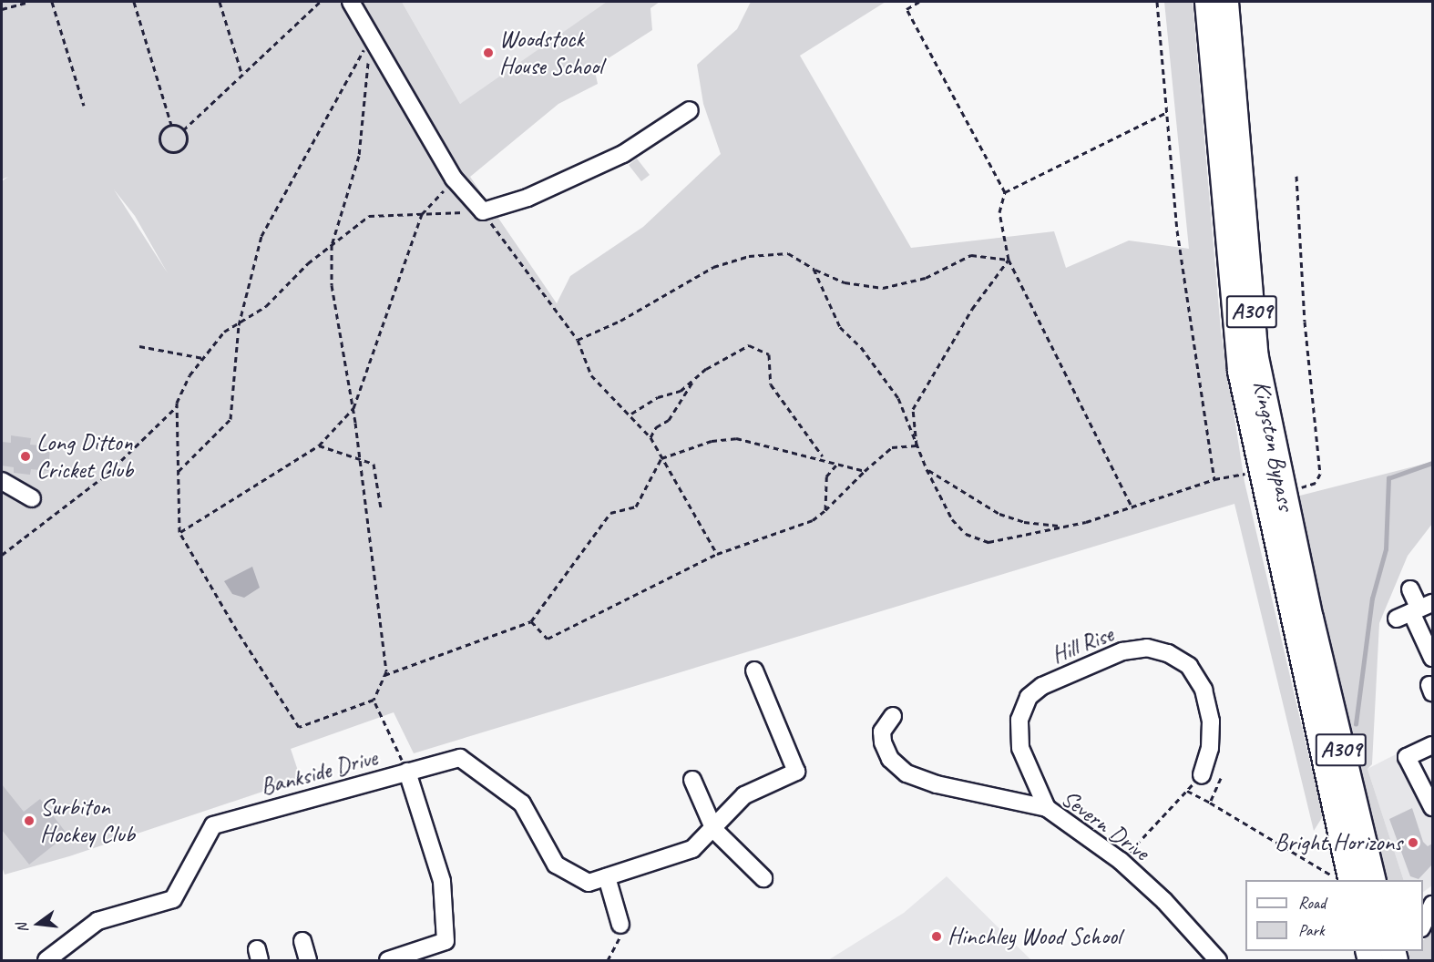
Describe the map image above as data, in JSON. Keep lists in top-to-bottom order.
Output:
{
  "streets": {
    "highway": ["A309", "Kingston Bypass"],
    "street": ["Hill Rise", "Bankside Drive", "Severn Drive"]
  },
  "crossings": [
    ["Hill Rise", "Severn Drive"]
  ],
  "places": [
    "Woodstock House School",
    "Long Ditton Cricket Club",
    "Surbiton Hockey Club",
    "Bright Horizons",
    "Hinchley Wood School"
  ],
  "legend": ["Road", "Park"],
  "north": "left"
}
